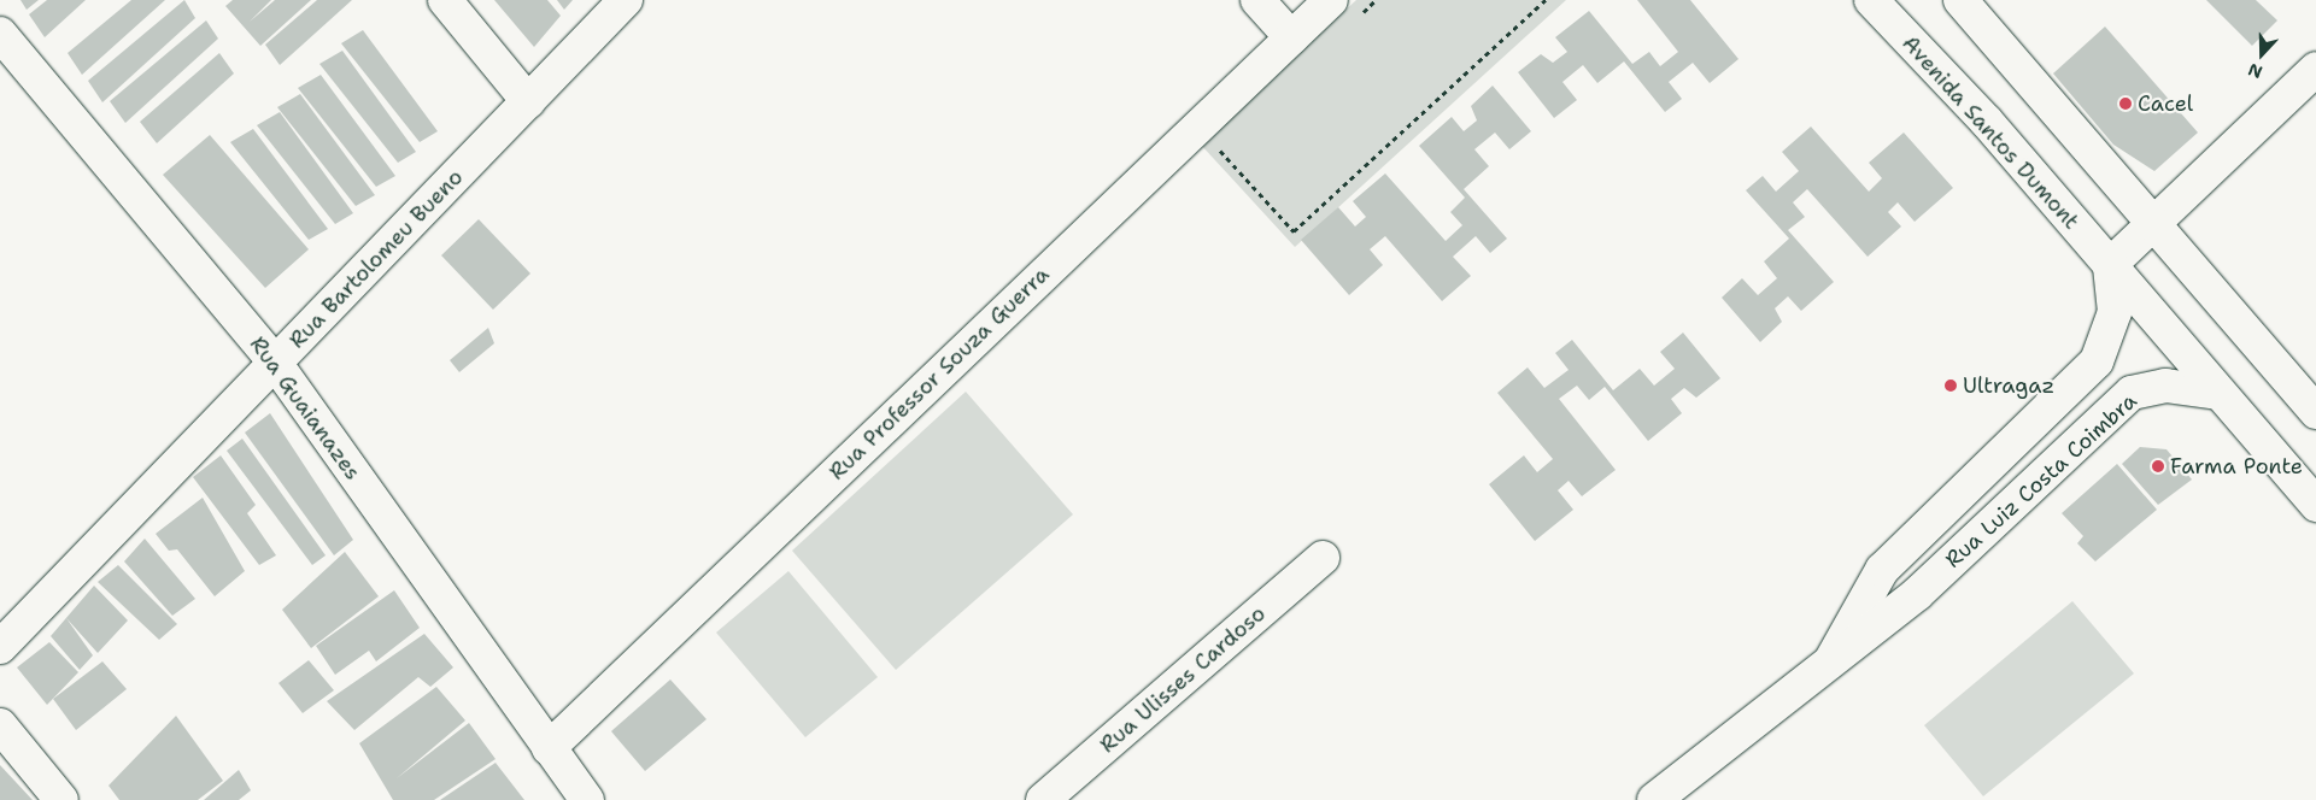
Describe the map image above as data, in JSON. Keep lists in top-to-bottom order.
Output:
{
  "streets": {
    "street": [
      "Avenida Santos Dumont",
      "Rua Bartolomeu Bueno",
      "Rua Professor Souza Guerra",
      "Rua Guaianazes",
      "Rua Luiz Costa Coimbra",
      "Rua Ulisses Cardoso"
    ]
  },
  "crossings": [
    ["Avenida Santos Dumont", "Rua Luiz Costa Coimbra"],
    ["Rua Bartolomeu Bueno", "Rua Guaianazes"],
    ["Rua Professor Souza Guerra", "Rua Guaianazes"]
  ],
  "places": ["Cacel", "Ultragaz", "Farma Ponte"],
  "north": "bottom"
}
